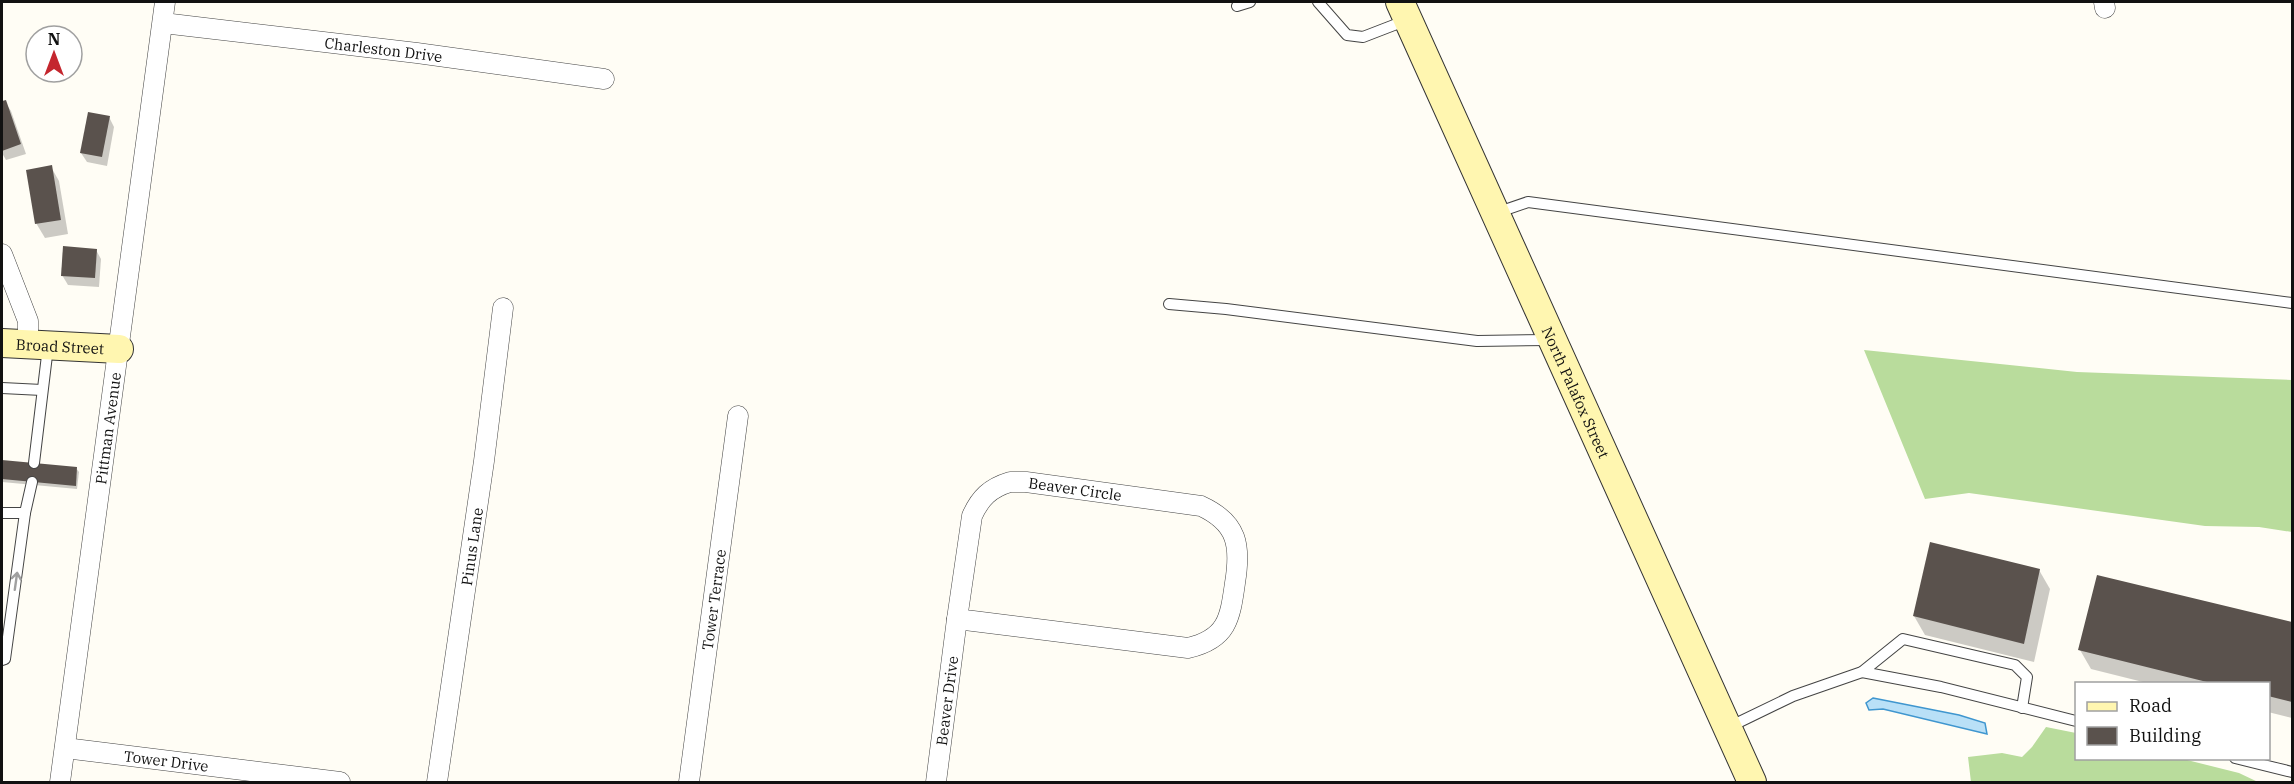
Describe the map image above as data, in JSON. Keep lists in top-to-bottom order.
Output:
{
  "streets": {
    "main road": ["Broad Street", "North Palafox Street"],
    "street": [
      "Charleston Drive",
      "Pittman Avenue",
      "Beaver Circle",
      "Pinus Lane",
      "Tower Terrace",
      "Beaver Drive",
      "Tower Drive"
    ]
  },
  "crossings": [
    ["Charleston Drive", "Pittman Avenue"],
    ["Broad Street", "Pittman Avenue"],
    ["Pittman Avenue", "Tower Drive"],
    ["Beaver Circle", "Beaver Drive"]
  ],
  "legend": ["Road", "Building"],
  "north": "top"
}
